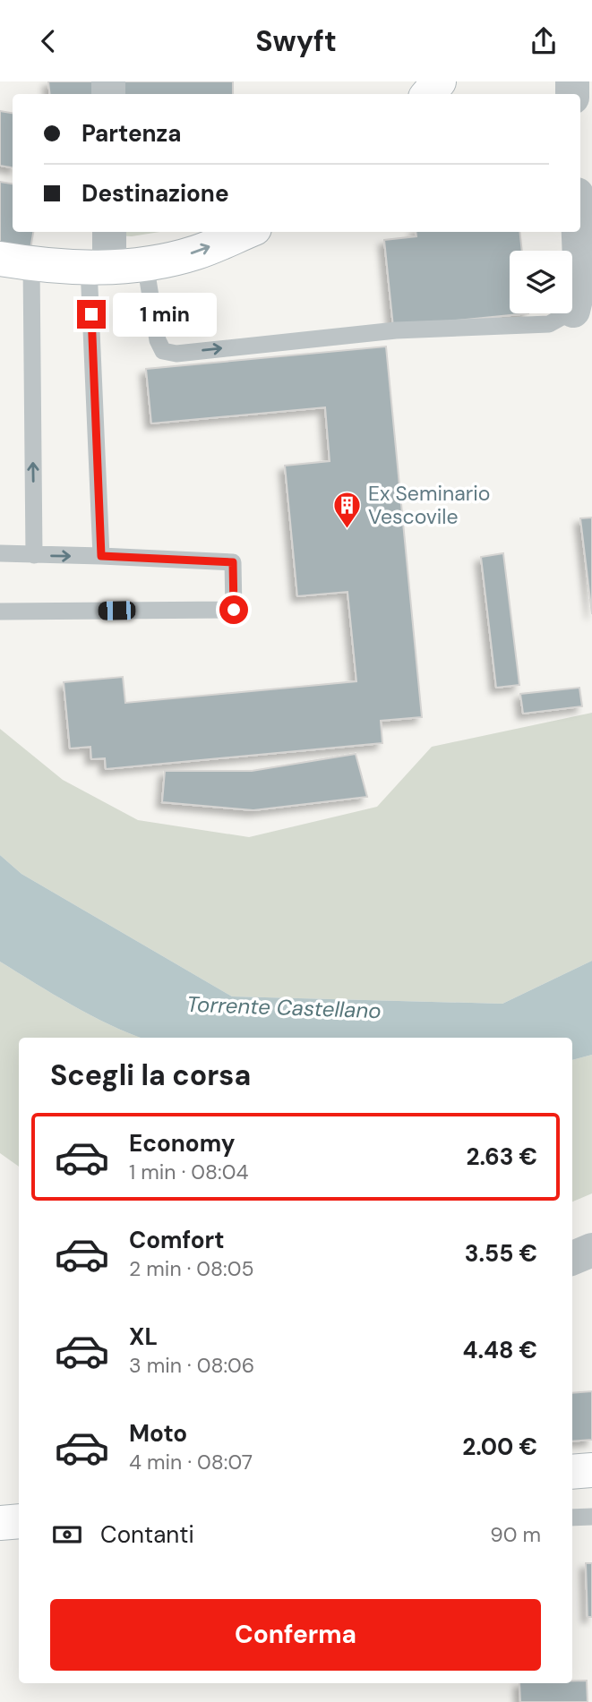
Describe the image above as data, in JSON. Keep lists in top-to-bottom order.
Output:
{
  "water": ["Torrente Castellano"],
  "places": {
    "building": ["Ex Seminario Vescovile"]
  },
  "page": {
    "header": "Swyft",
    "banner": ["Partenza", "Destinazione"],
    "bubble": "1 min",
    "heading": "Scegli la corsa",
    "list": [
      {
        "name": "Economy",
        "note": "1 min · 08:04",
        "value": "2.63 €"
      },
      {
        "name": "Comfort",
        "note": "2 min · 08:05",
        "value": "3.55 €"
      },
      {
        "name": "XL",
        "note": "3 min · 08:06",
        "value": "4.48 €"
      },
      {
        "name": "Moto",
        "note": "4 min · 08:07",
        "value": "2.00 €"
      }
    ],
    "pay": ["Contanti", "90 m"],
    "buttons": "Conferma"
  }
}
